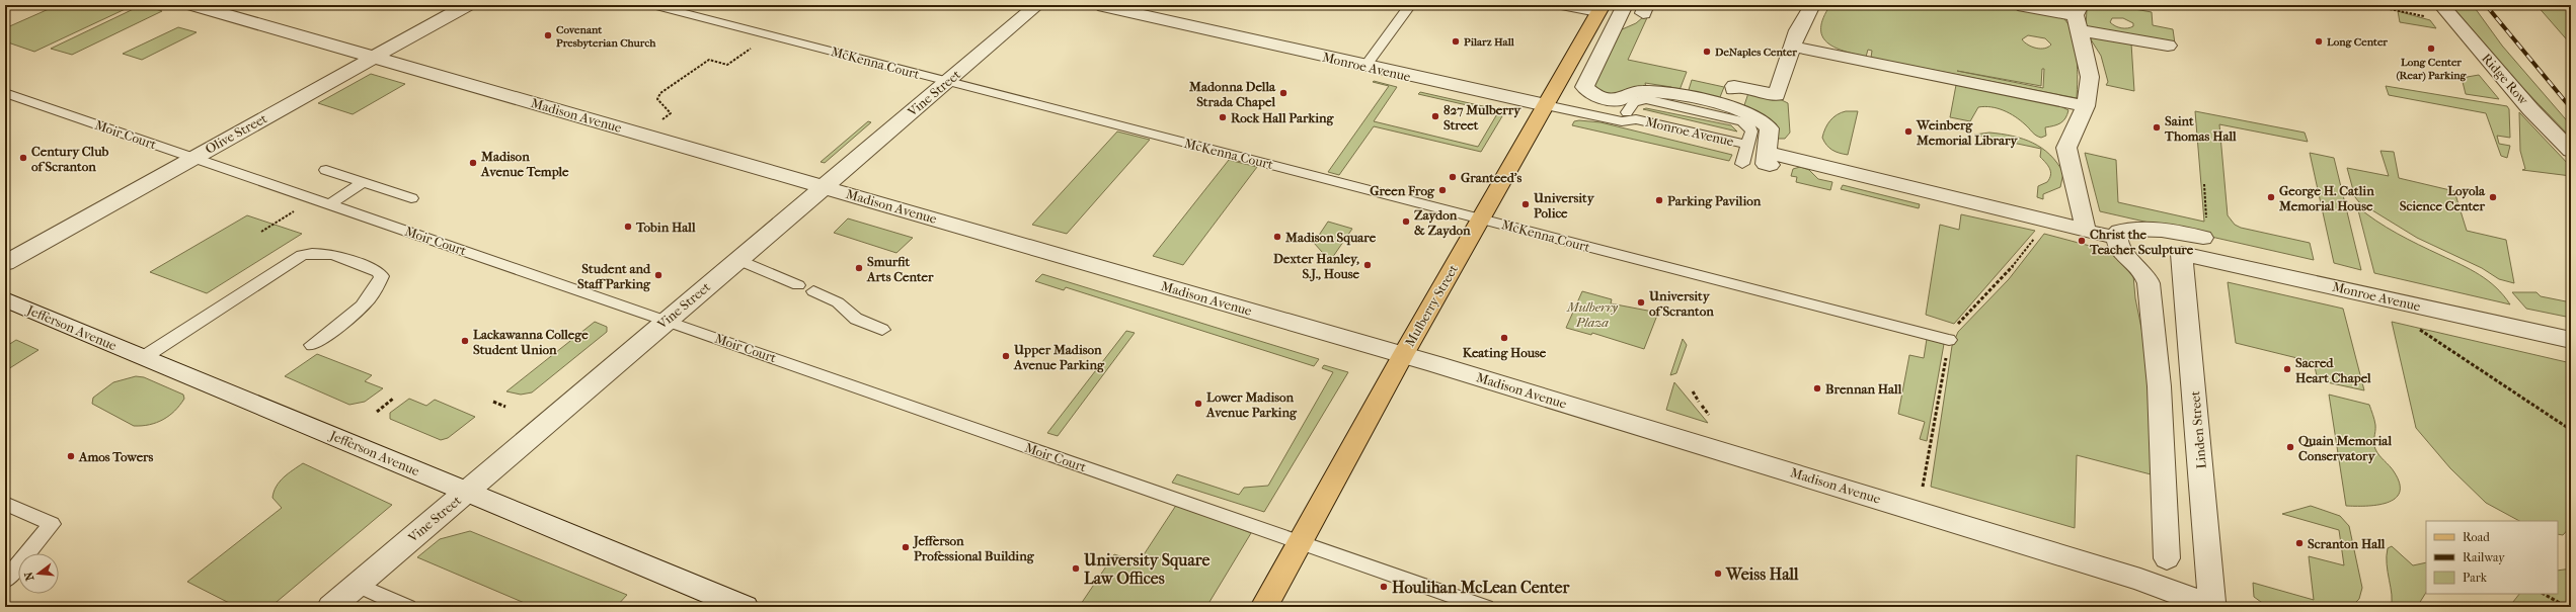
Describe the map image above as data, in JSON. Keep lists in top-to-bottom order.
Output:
{
  "streets": {
    "main road": ["Mulberry Street"],
    "street": [
      "Monroe Avenue",
      "Ridge Row",
      "Vine Street",
      "Madison Avenue",
      "Olive Street",
      "Jefferson Avenue",
      "Linden Street"
    ],
    "lane": ["McKenna Court", "Moir Court"]
  },
  "crossings": [
    ["McKenna Court", "Vine Street"],
    ["McKenna Court", "Mulberry Street"],
    ["Monroe Avenue", "Mulberry Street"],
    ["Monroe Avenue", "Linden Street"],
    ["Vine Street", "Madison Avenue"],
    ["Vine Street", "Moir Court"],
    ["Vine Street", "Jefferson Avenue"],
    ["Madison Avenue", "Olive Street"],
    ["Madison Avenue", "Mulberry Street"],
    ["Madison Avenue", "Linden Street"],
    ["Olive Street", "Moir Court"],
    ["Moir Court", "Mulberry Street"]
  ],
  "parks": ["Mulberry Plaza"],
  "places": [
    "Covenant Presbyterian Church",
    "Pilarz Hall",
    "Long Center",
    "Long Center (Rear) Parking",
    "DeNaples Center",
    "Madonna Della Strada Chapel",
    "827 Mulberry Street",
    "Rock Hall Parking",
    "Saint Thomas Hall",
    "Weinberg Memorial Library",
    "Century Club of Scranton",
    "Madison Avenue Temple",
    "Granteed's",
    "Green Frog",
    "George H. Catlin Memorial House",
    "Loyola Science Center",
    "Parking Pavilion",
    "University Police",
    "Zaydon & Zaydon",
    "Tobin Hall",
    "Madison Square",
    "Christ the Teacher Sculpture",
    "Dexter Hanley, S.J., House",
    "Smurfit Arts Center",
    "Student and Staff Parking",
    "University of Scranton",
    "Keating House",
    "Lackawanna College Student Union",
    "Upper Madison Avenue Parking",
    "Sacred Heart Chapel",
    "Brennan Hall",
    "Lower Madison Avenue Parking",
    "Quain Memorial Conservatory",
    "Amos Towers",
    "Scranton Hall",
    "Jefferson Professional Building",
    "University Square Law Offices",
    "Weiss Hall",
    "Houlihan McLean Center"
  ],
  "legend": ["Road", "Railway", "Park"],
  "north": "left"
}
